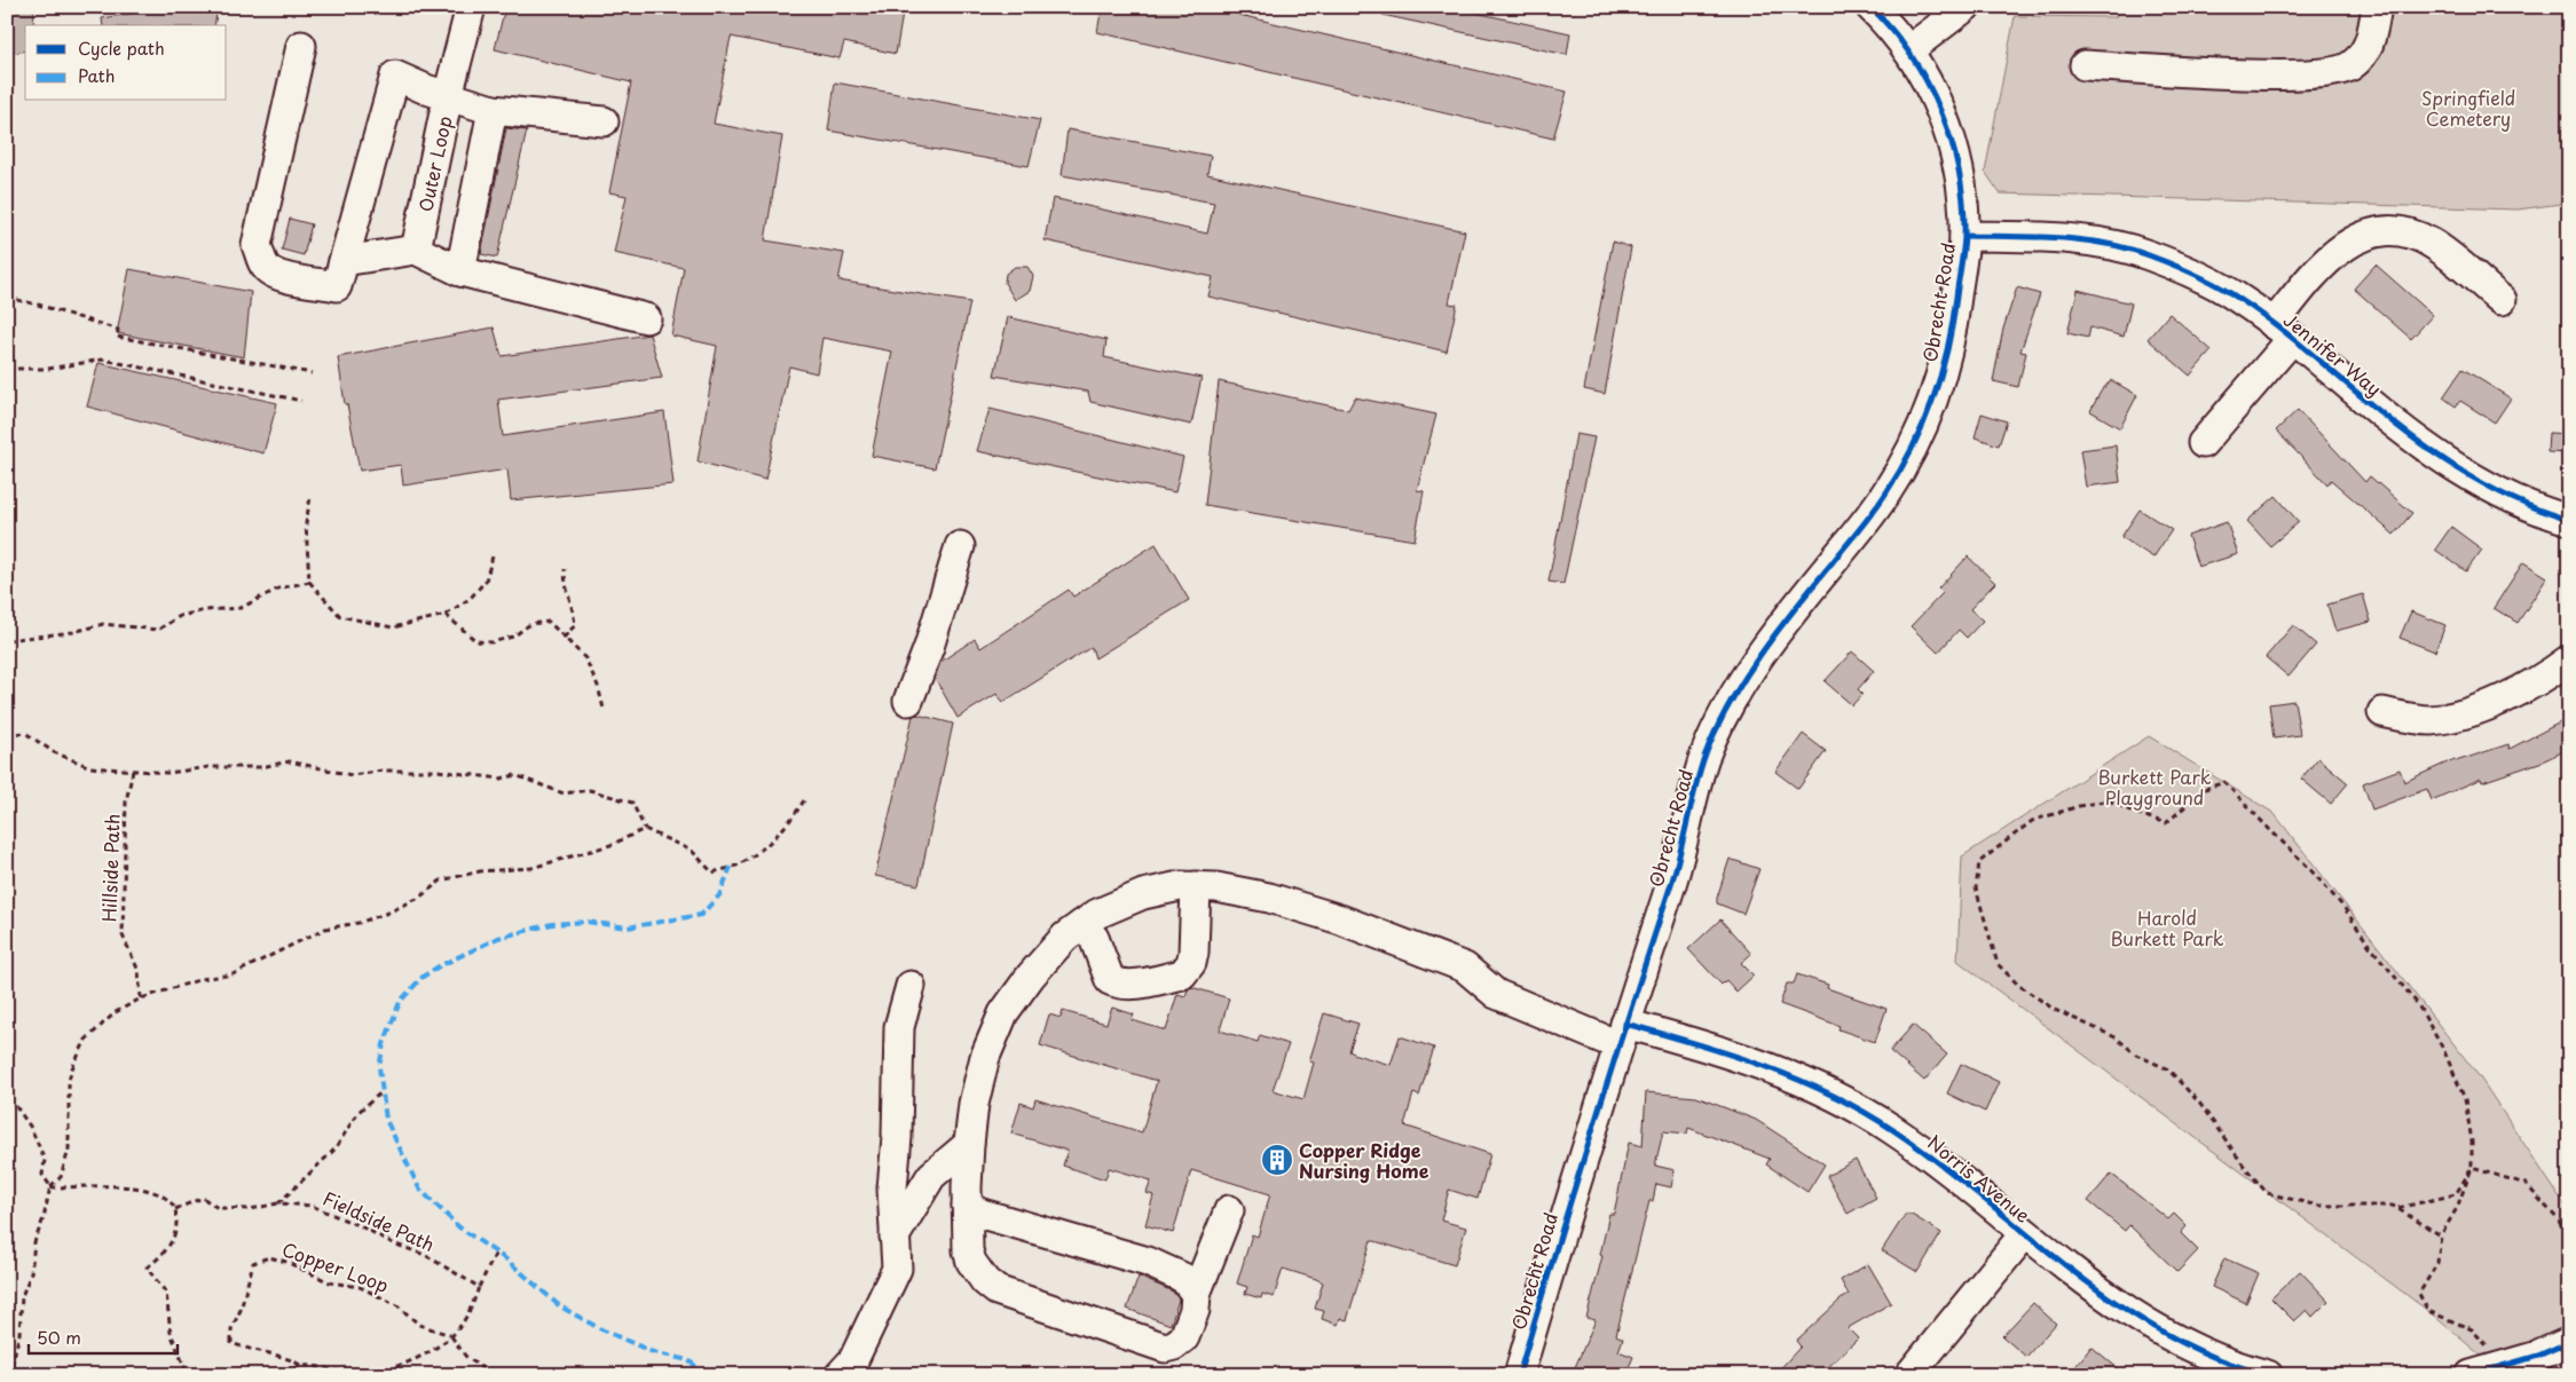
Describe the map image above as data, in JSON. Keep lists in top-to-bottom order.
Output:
{
  "streets": {
    "street": [
      "Outer Loop",
      "Obrecht Road",
      "Jennifer Way",
      "Norris Avenue"
    ],
    "path": ["Hillside Path", "Fieldside Path", "Copper Loop"]
  },
  "crossings": [
    ["Obrecht Road", "Jennifer Way"],
    ["Obrecht Road", "Norris Avenue"]
  ],
  "parks": ["Springfield Cemetery", "Burkett Park Playground", "Harold Burkett Park"],
  "places": {
    "building": ["Copper Ridge Nursing Home"]
  },
  "legend": ["Cycle path", "Path"],
  "scale_bar": "50 m"
}
